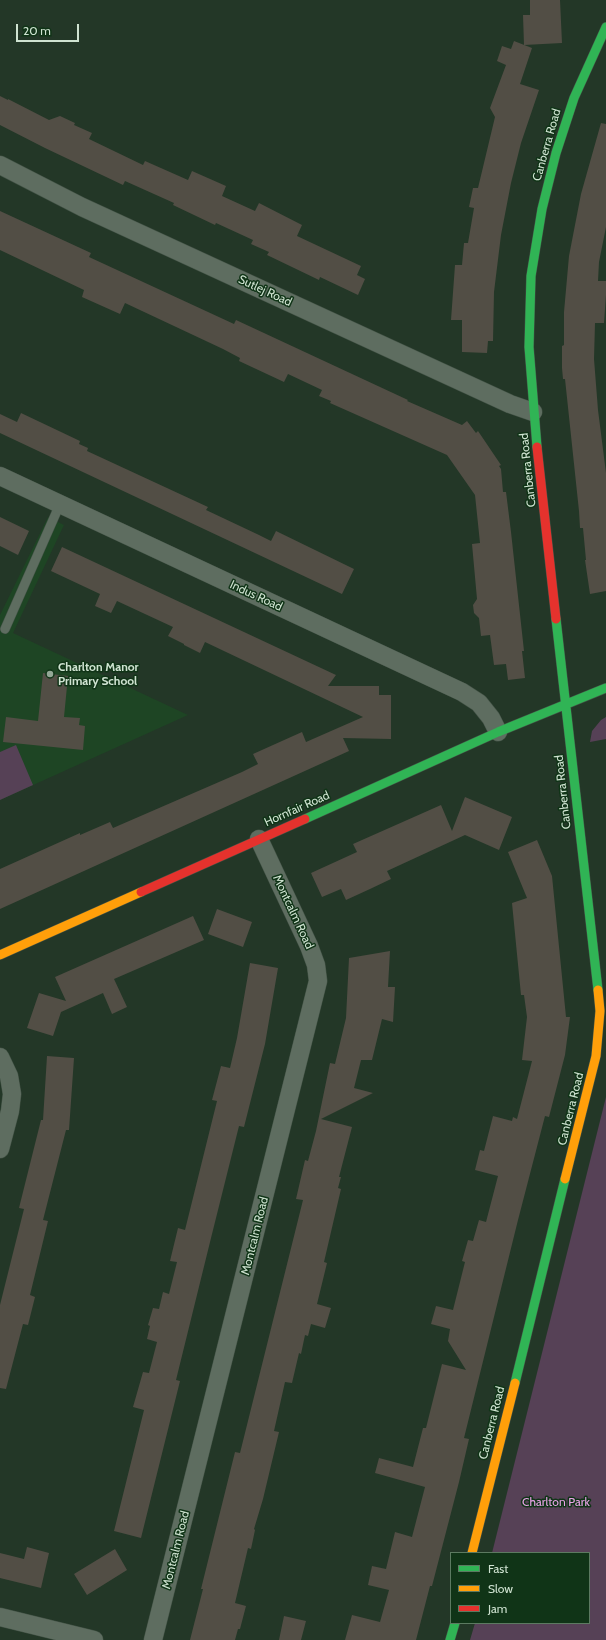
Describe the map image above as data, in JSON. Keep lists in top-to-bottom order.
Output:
{
  "streets": {
    "street": [
      "Canberra Road",
      "Sutlej Road",
      "Indus Road",
      "Hornfair Road",
      "Montcalm Road"
    ]
  },
  "crossings": [
    ["Canberra Road", "Sutlej Road"],
    ["Canberra Road", "Hornfair Road"],
    ["Indus Road", "Hornfair Road"],
    ["Hornfair Road", "Montcalm Road"]
  ],
  "parks": ["Charlton Park"],
  "places": ["Charlton Manor Primary School"],
  "legend": ["Fast", "Slow", "Jam"],
  "scale_bar": "20 m"
}
